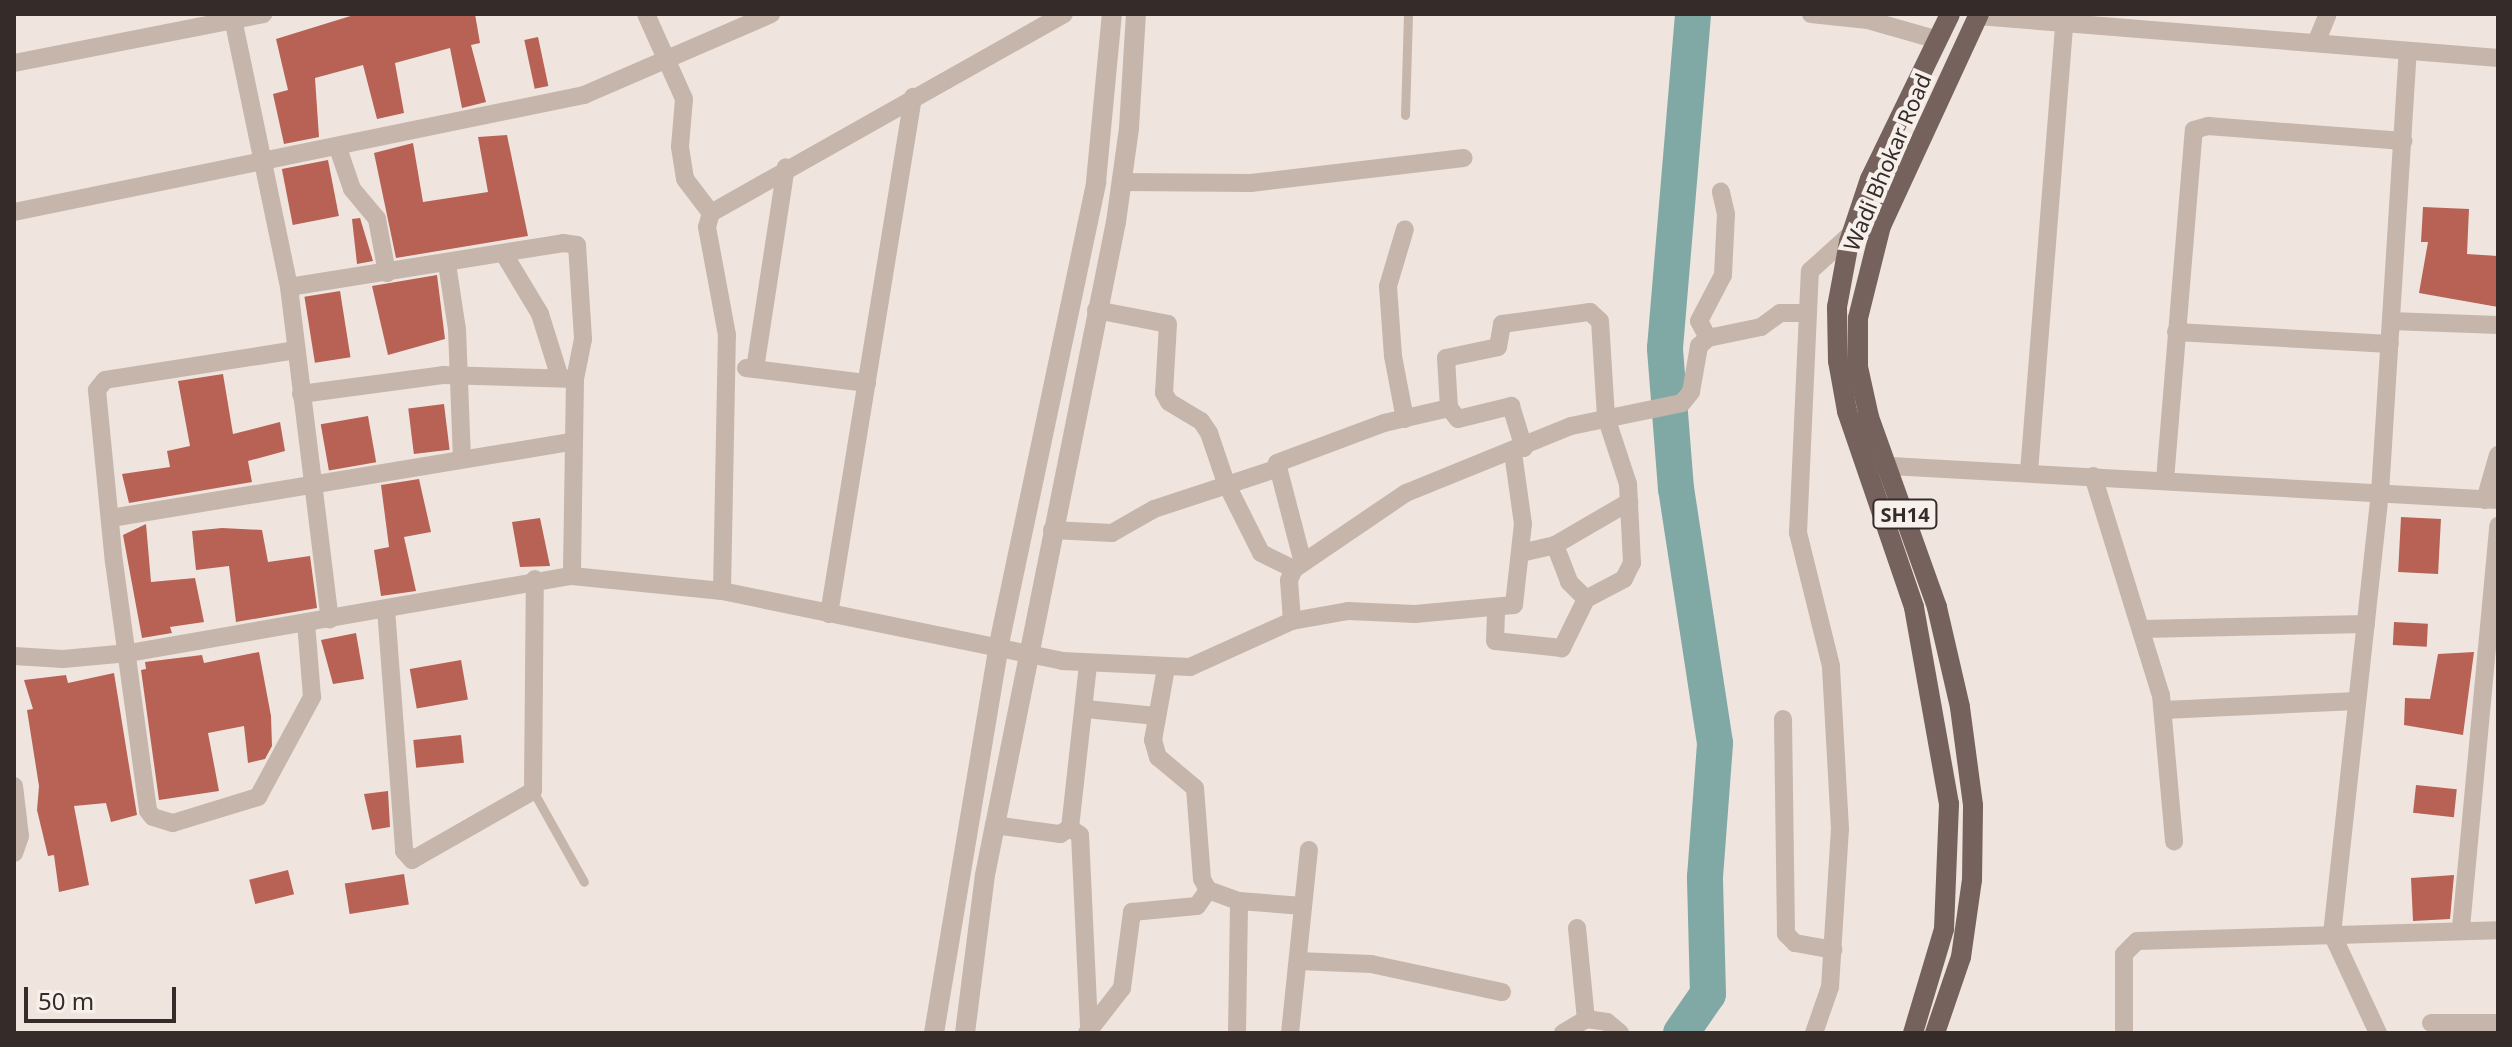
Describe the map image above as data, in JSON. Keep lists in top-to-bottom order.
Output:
{
  "streets": {
    "main road": ["Wadi Bhokar Road", "SH14"]
  },
  "scale_bar": "50 m"
}
